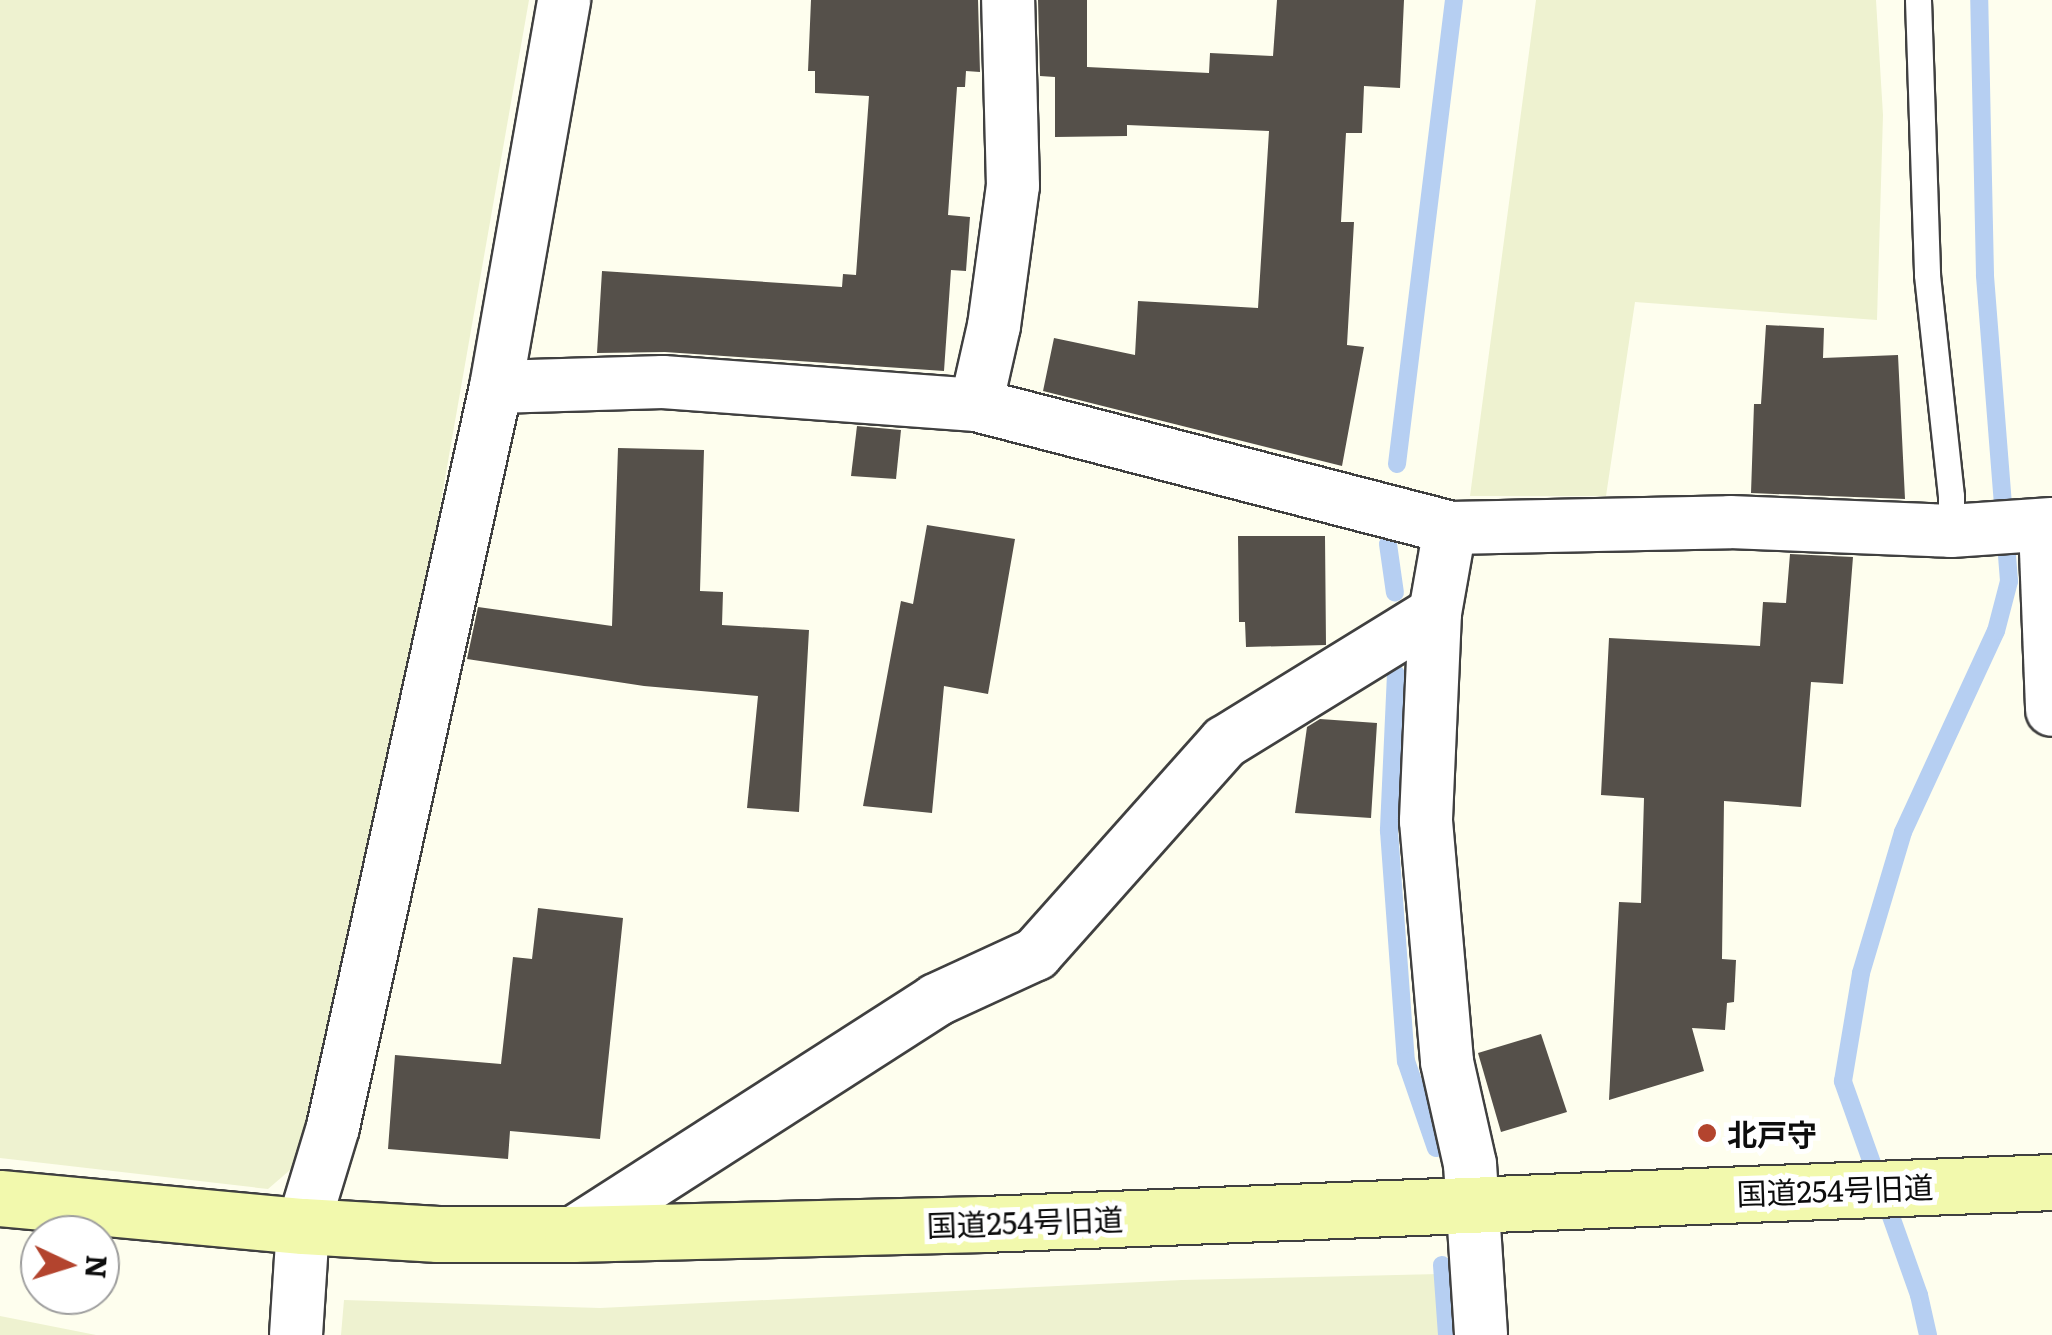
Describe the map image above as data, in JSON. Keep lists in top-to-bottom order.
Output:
{
  "streets": {
    "street": ["国道254号旧道"]
  },
  "places": ["北戸守"],
  "north": "right"
}
